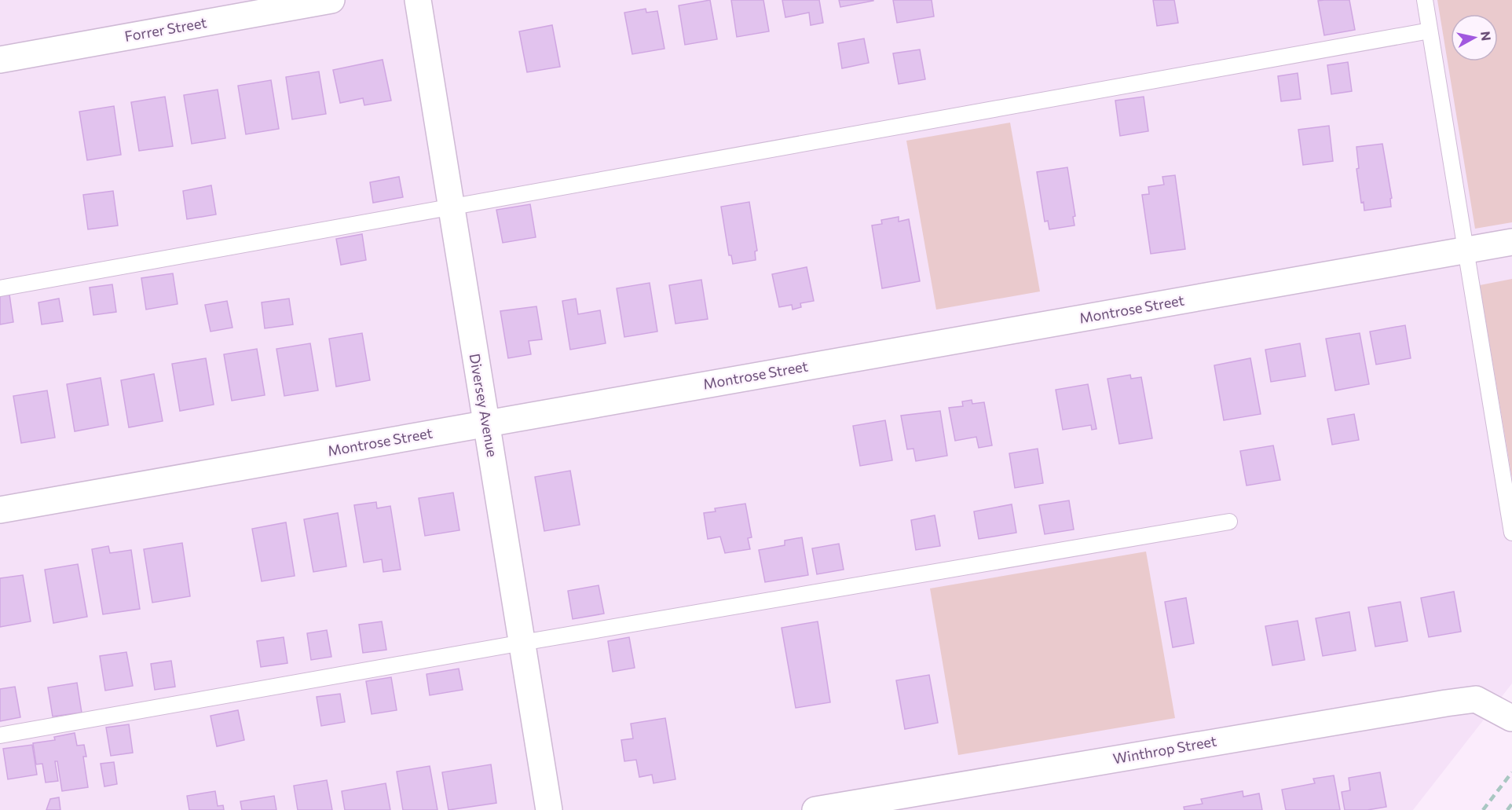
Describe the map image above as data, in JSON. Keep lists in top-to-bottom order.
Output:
{
  "streets": {
    "street": [
      "Forrer Street",
      "Montrose Street",
      "Diversey Avenue",
      "Winthrop Street"
    ]
  },
  "crossings": [
    ["Montrose Street", "Diversey Avenue"]
  ],
  "north": "right"
}
